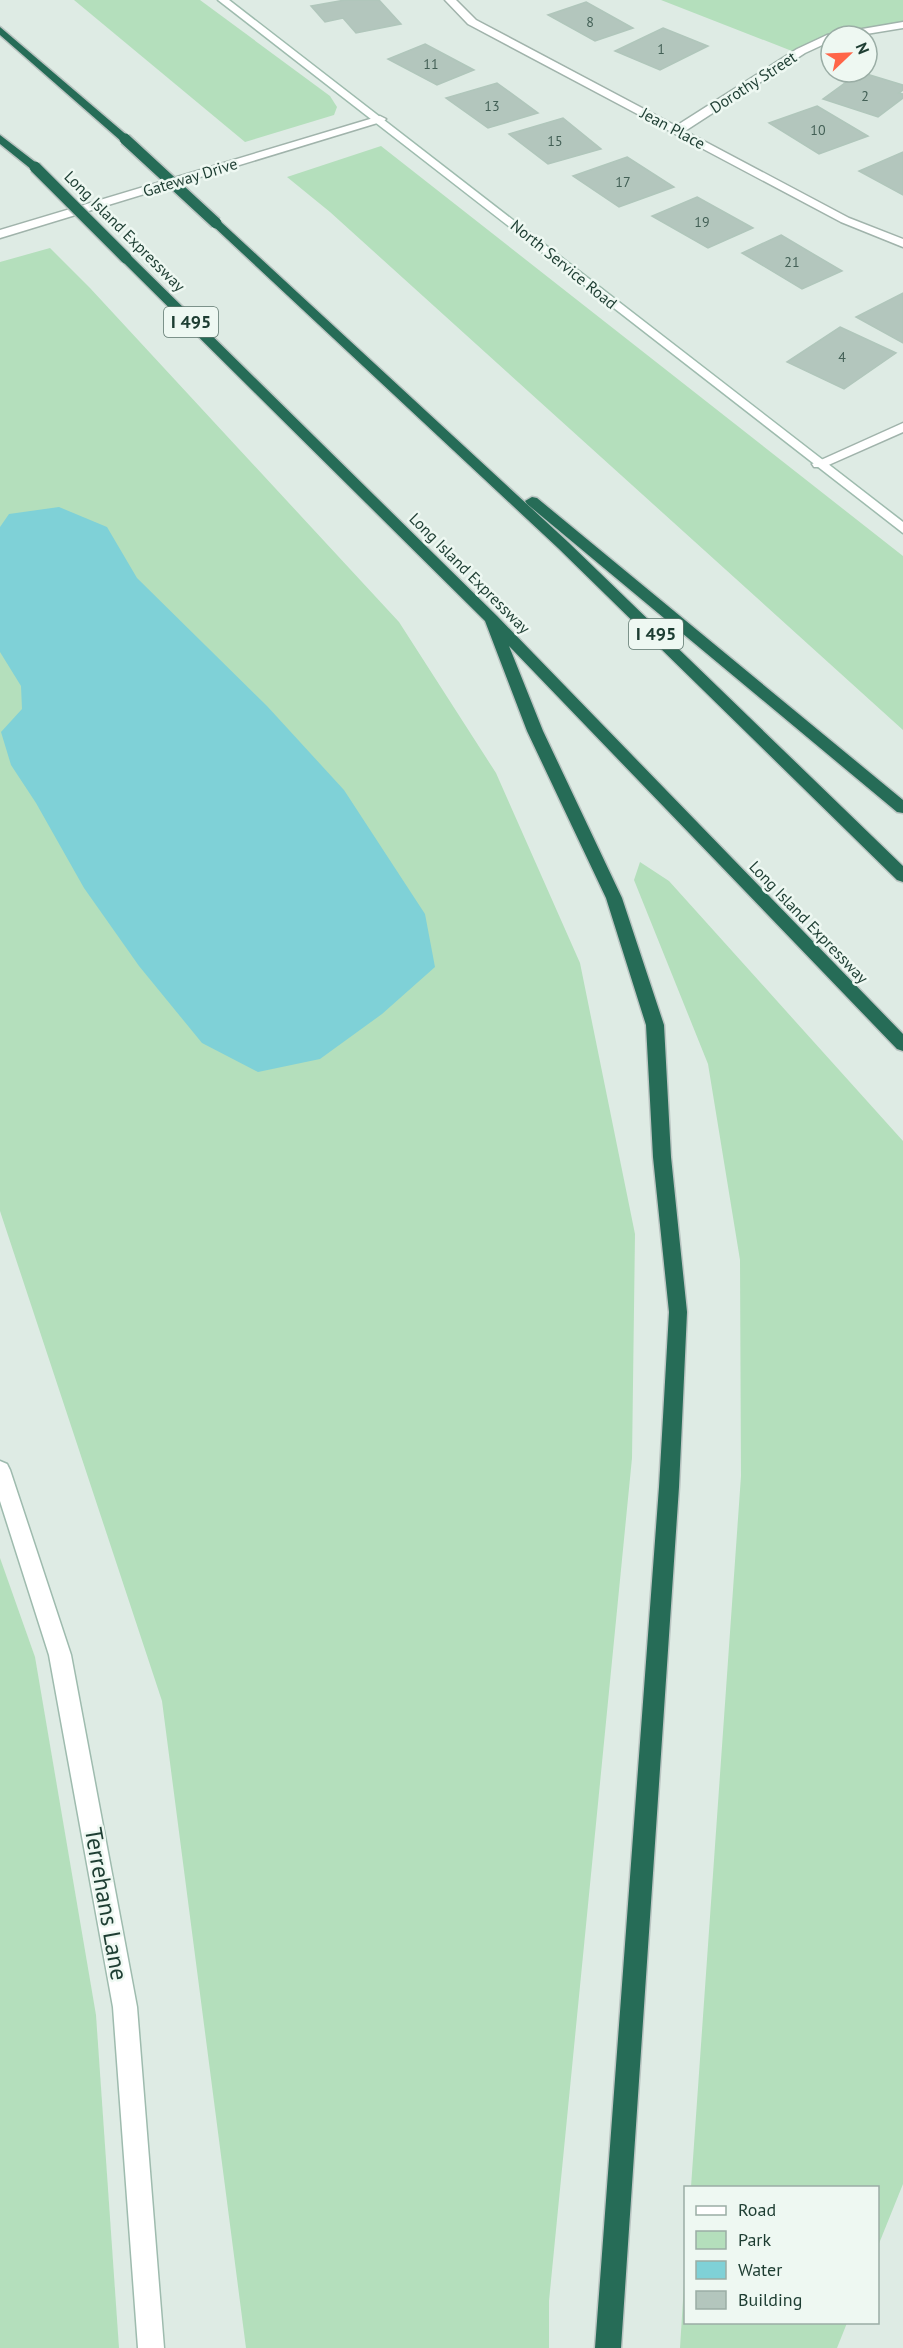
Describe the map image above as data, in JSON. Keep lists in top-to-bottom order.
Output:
{
  "streets": {
    "highway": ["Long Island Expressway", "I 495"],
    "main road": [
      "Dorothy Street",
      "Jean Place",
      "Gateway Drive",
      "North Service Road",
      "Terrehans Lane"
    ]
  },
  "crossings": [
    ["Dorothy Street", "Jean Place"],
    ["Gateway Drive", "North Service Road"]
  ],
  "house_numbers": [
    "8",
    "1",
    "11",
    "2",
    "13",
    "10",
    "15",
    "17",
    "19",
    "21",
    "4"
  ],
  "legend": [
    "Road",
    "Park",
    "Water",
    "Building"
  ],
  "north": "top right"
}
